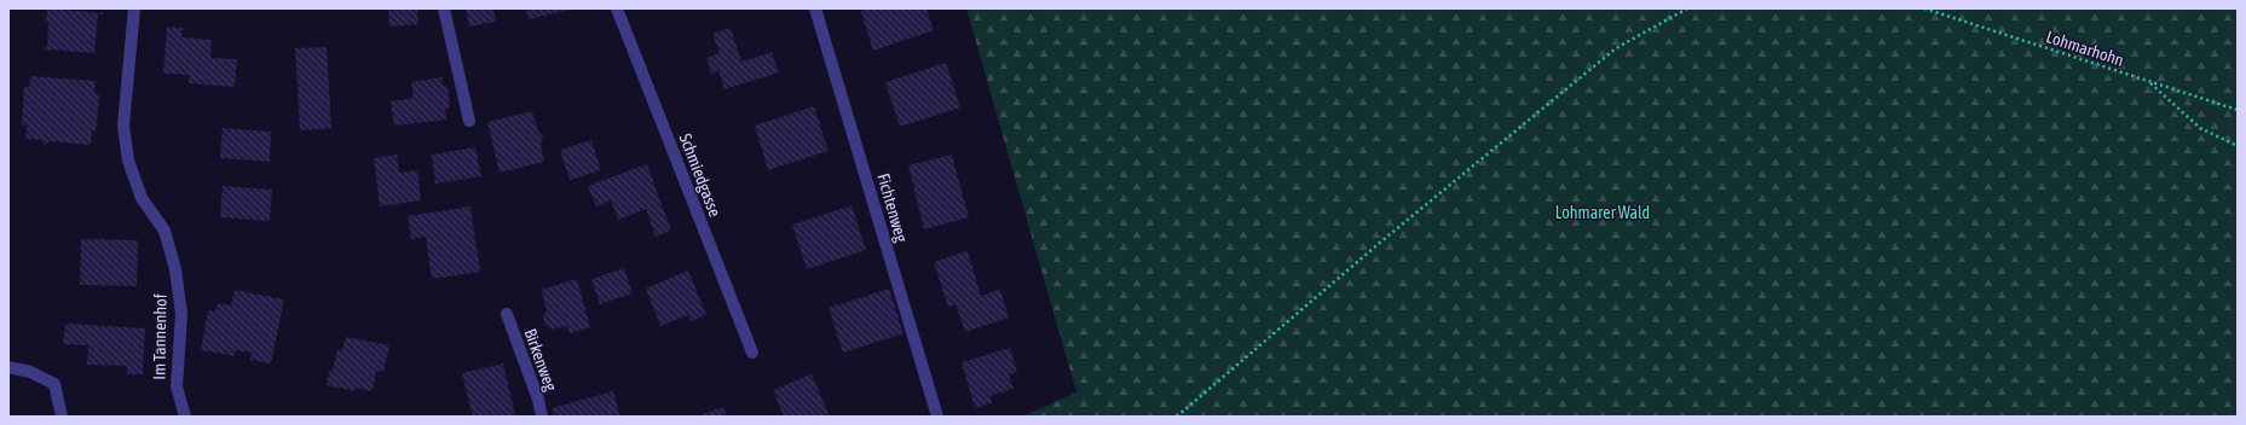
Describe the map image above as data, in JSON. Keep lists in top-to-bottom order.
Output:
{
  "streets": {
    "street": [
      "Schmiedgasse",
      "Fichtenweg",
      "Im Tannenhof",
      "Birkenweg"
    ],
    "path": ["Lohmarhohn"]
  },
  "parks": ["Lohmarer Wald"]
}
